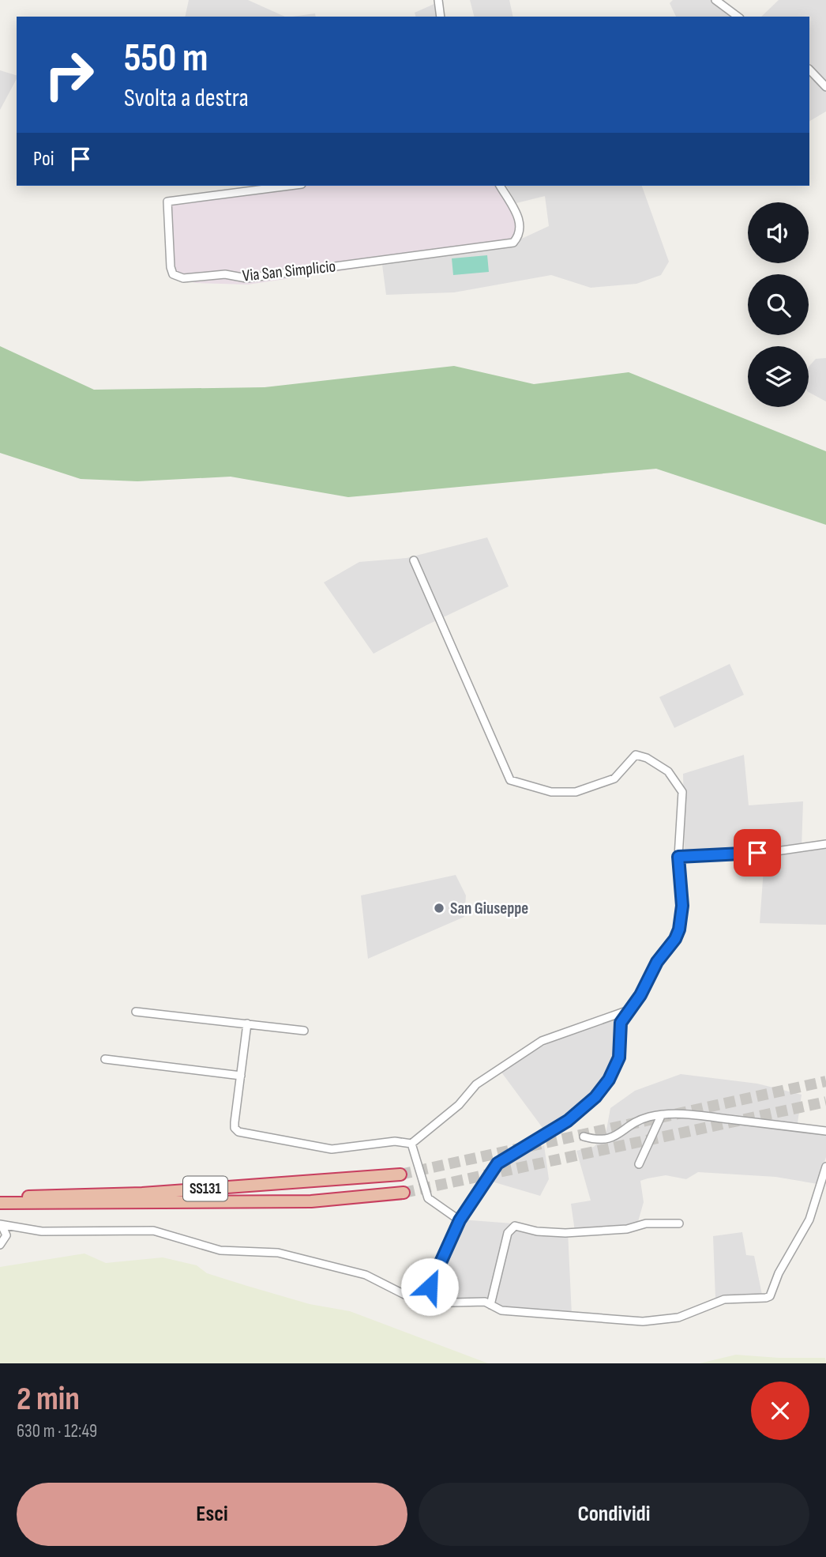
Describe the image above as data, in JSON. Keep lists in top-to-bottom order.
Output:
{
  "streets": {
    "highway": ["SS131"],
    "street": ["Via San Simplicio"]
  },
  "places": ["San Giuseppe"],
  "page": {
    "turn": ["550 m", "Svolta a destra"],
    "then": "Poi",
    "heading": ["2 min", "630 m · 12:49"],
    "buttons": ["Esci", "Condividi"]
  }
}
